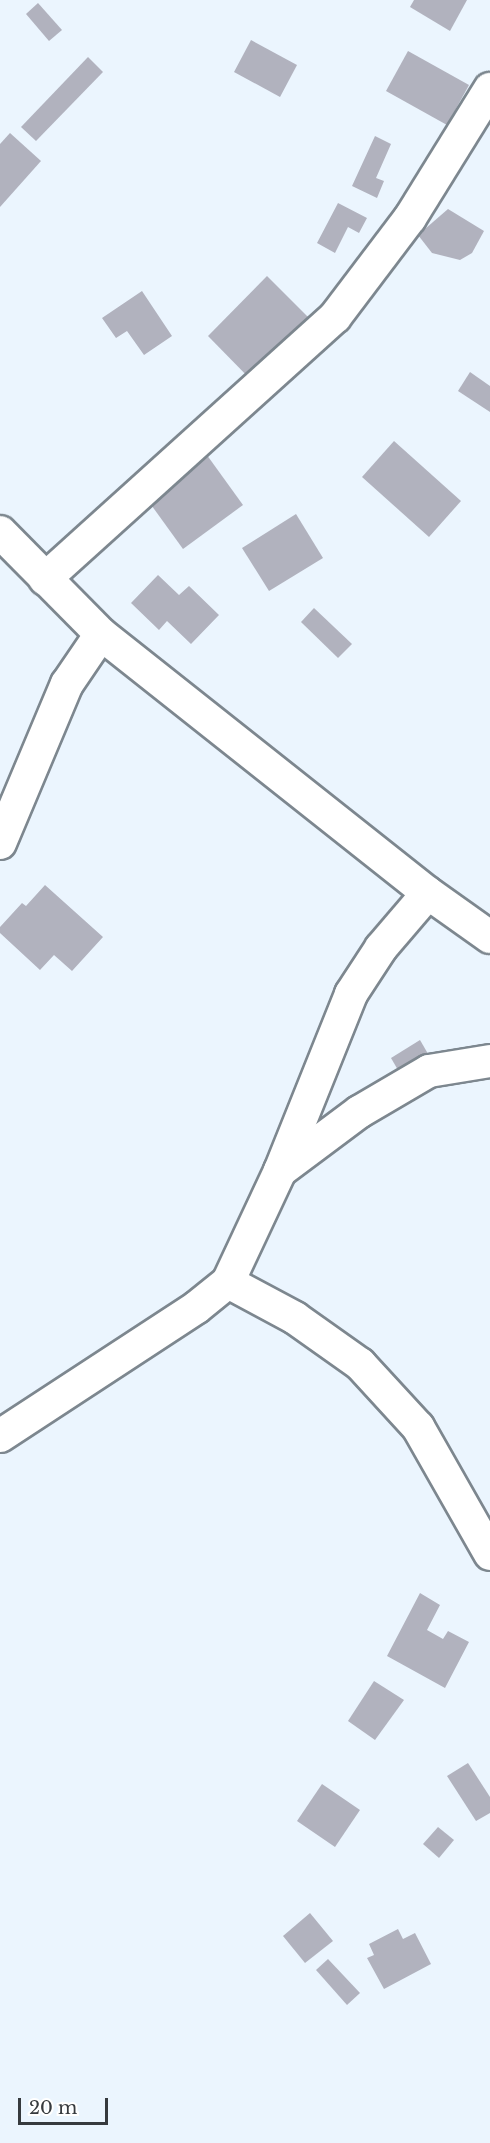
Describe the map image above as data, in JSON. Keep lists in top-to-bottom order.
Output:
{
  "scale_bar": "20 m"
}
